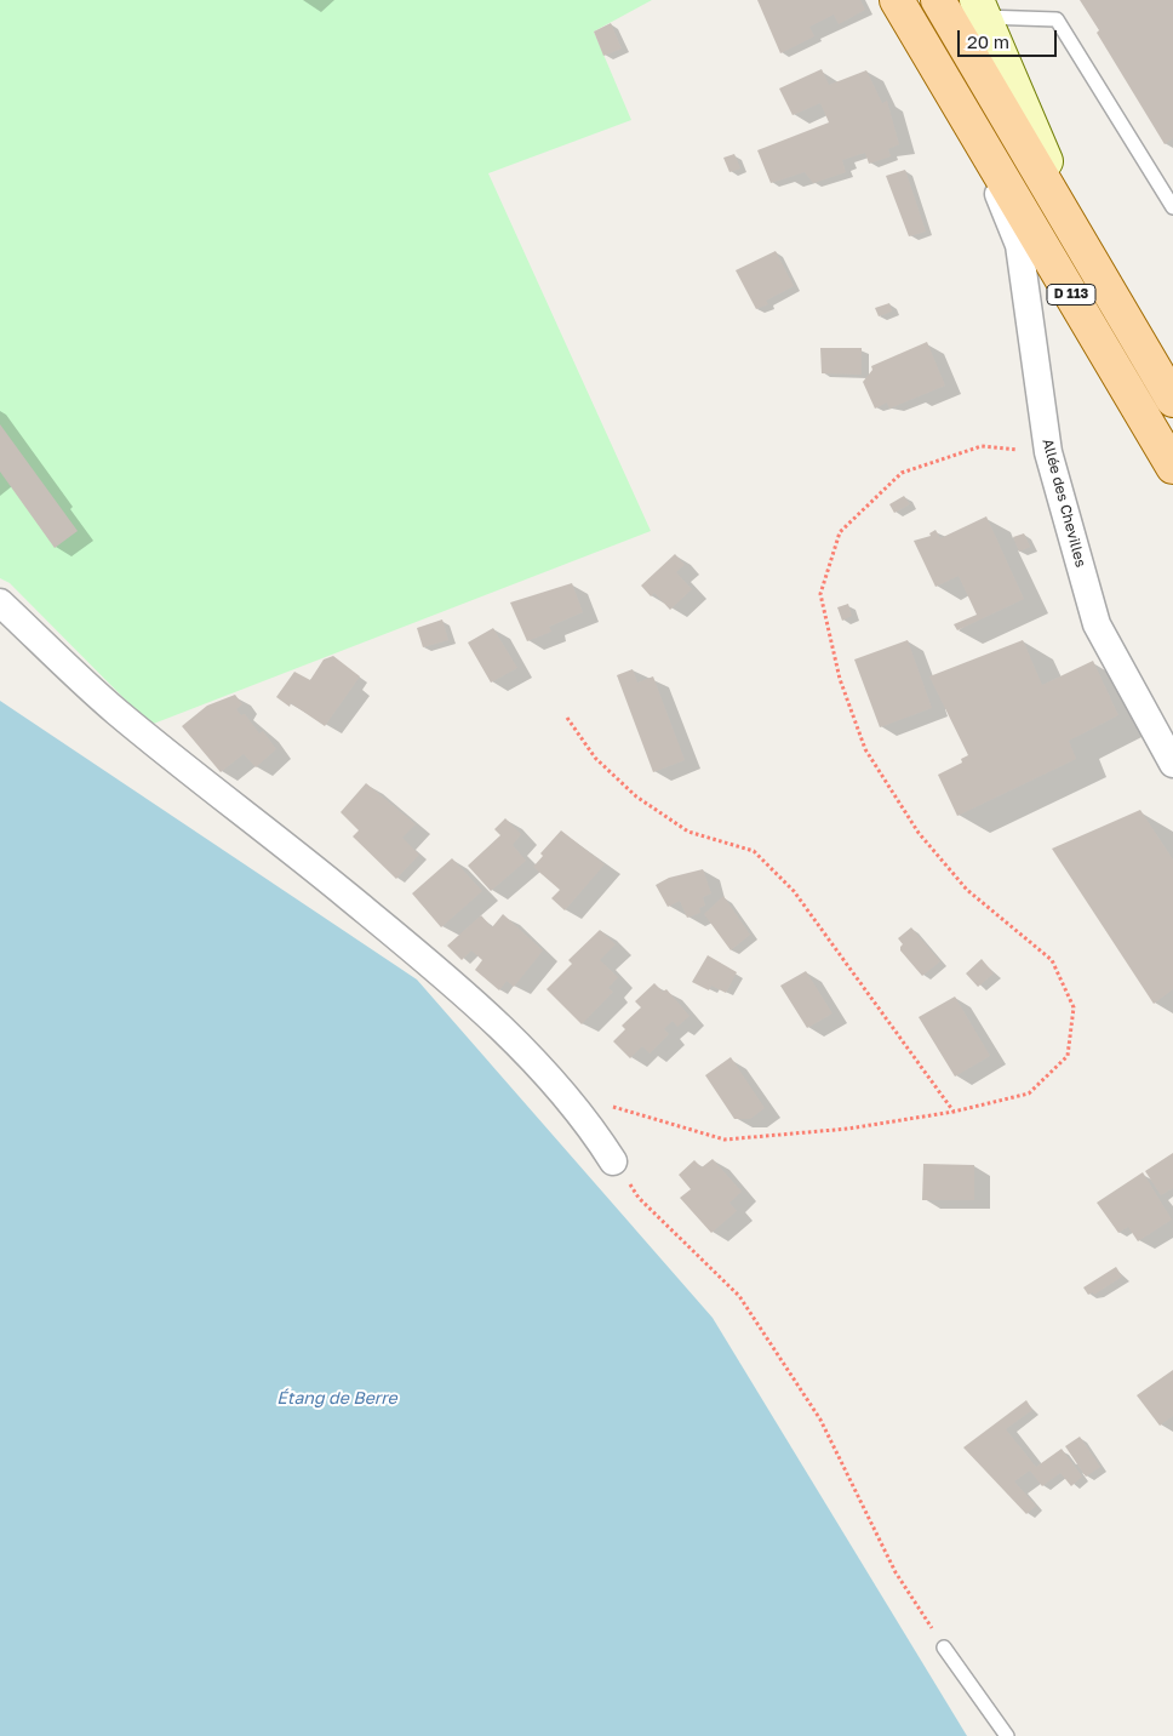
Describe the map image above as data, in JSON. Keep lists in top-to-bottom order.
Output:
{
  "streets": {
    "main road": ["D 113"],
    "street": ["Allée des Chevilles"]
  },
  "crossings": [
    ["D 113", "Allée des Chevilles"]
  ],
  "water": ["Étang de Berre"],
  "scale_bar": "20 m"
}
